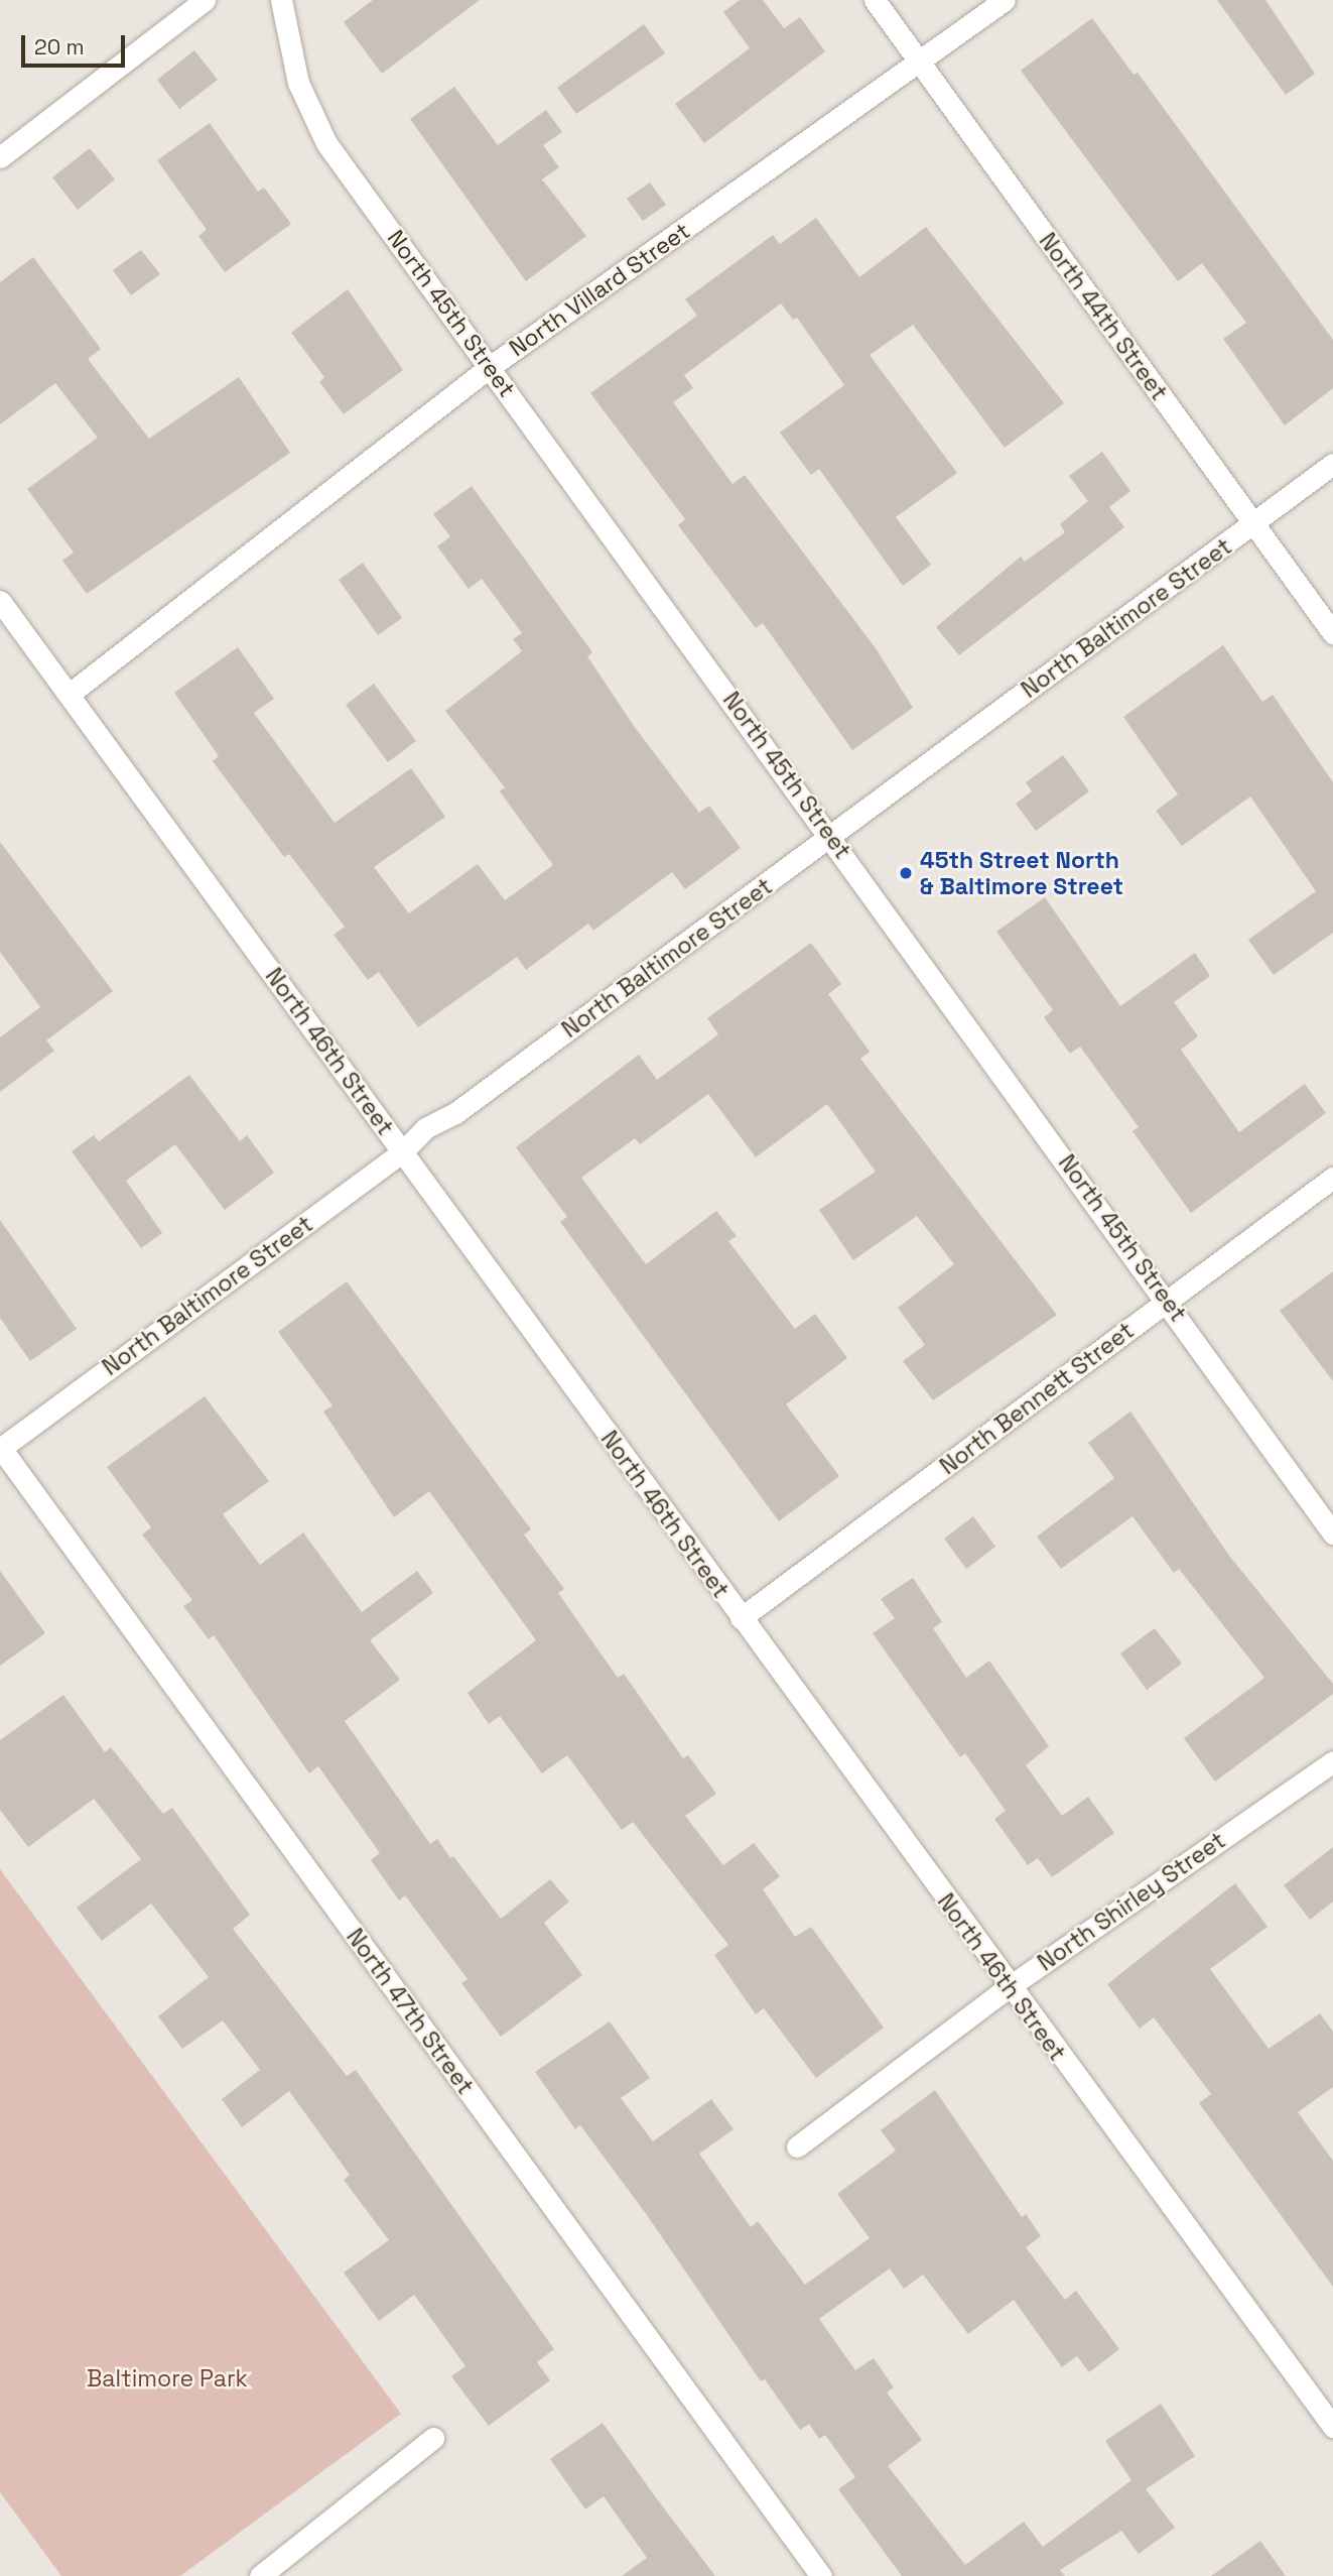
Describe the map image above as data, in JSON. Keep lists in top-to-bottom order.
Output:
{
  "streets": {
    "street": [
      "North Villard Street",
      "North 45th Street",
      "North 44th Street",
      "North Baltimore Street",
      "North 46th Street",
      "North Bennett Street",
      "North Shirley Street",
      "North 47th Street"
    ]
  },
  "crossings": [
    ["North Villard Street", "North 45th Street"],
    ["North Villard Street", "North 44th Street"],
    ["North Villard Street", "North 46th Street"],
    ["North 45th Street", "North Baltimore Street"],
    ["North 45th Street", "North Bennett Street"],
    ["North 44th Street", "North Baltimore Street"],
    ["North Baltimore Street", "North 46th Street"],
    ["North Baltimore Street", "North 47th Street"],
    ["North 46th Street", "North Bennett Street"],
    ["North 46th Street", "North Shirley Street"]
  ],
  "parks": ["Baltimore Park"],
  "places": ["45th Street North & Baltimore Street"],
  "scale_bar": "20 m"
}
